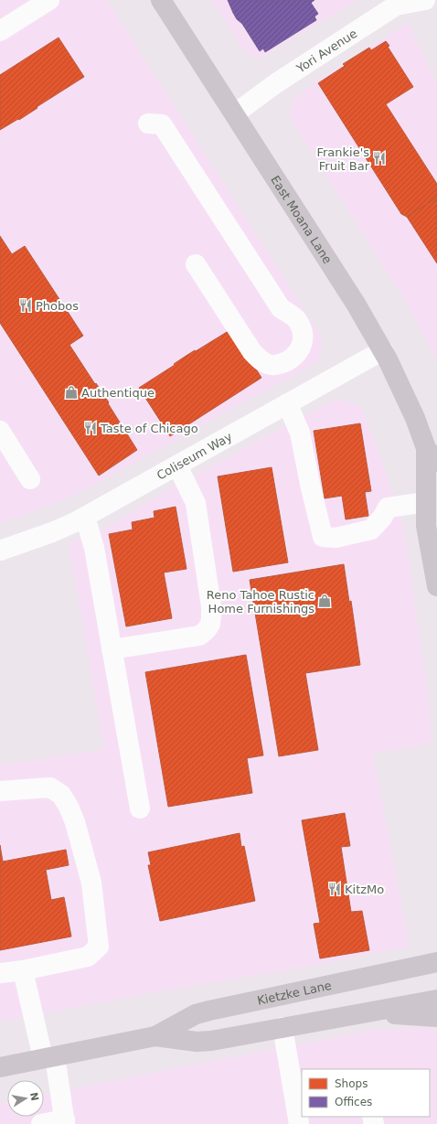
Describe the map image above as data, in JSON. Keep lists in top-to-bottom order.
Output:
{
  "streets": {
    "main road": ["East Moana Lane", "Kietzke Lane"],
    "street": ["Yori Avenue", "Coliseum Way"]
  },
  "crossings": [
    ["Yori Avenue", "East Moana Lane"],
    ["East Moana Lane", "Coliseum Way"]
  ],
  "places": {
    "restaurant": [
      "Frankie's Fruit Bar",
      "Phobos",
      "Taste of Chicago",
      "KitzMo"
    ],
    "shop": ["Authentique", "Reno Tahoe Rustic Home Furnishings"]
  },
  "legend": ["Shops", "Offices"],
  "north": "right"
}
